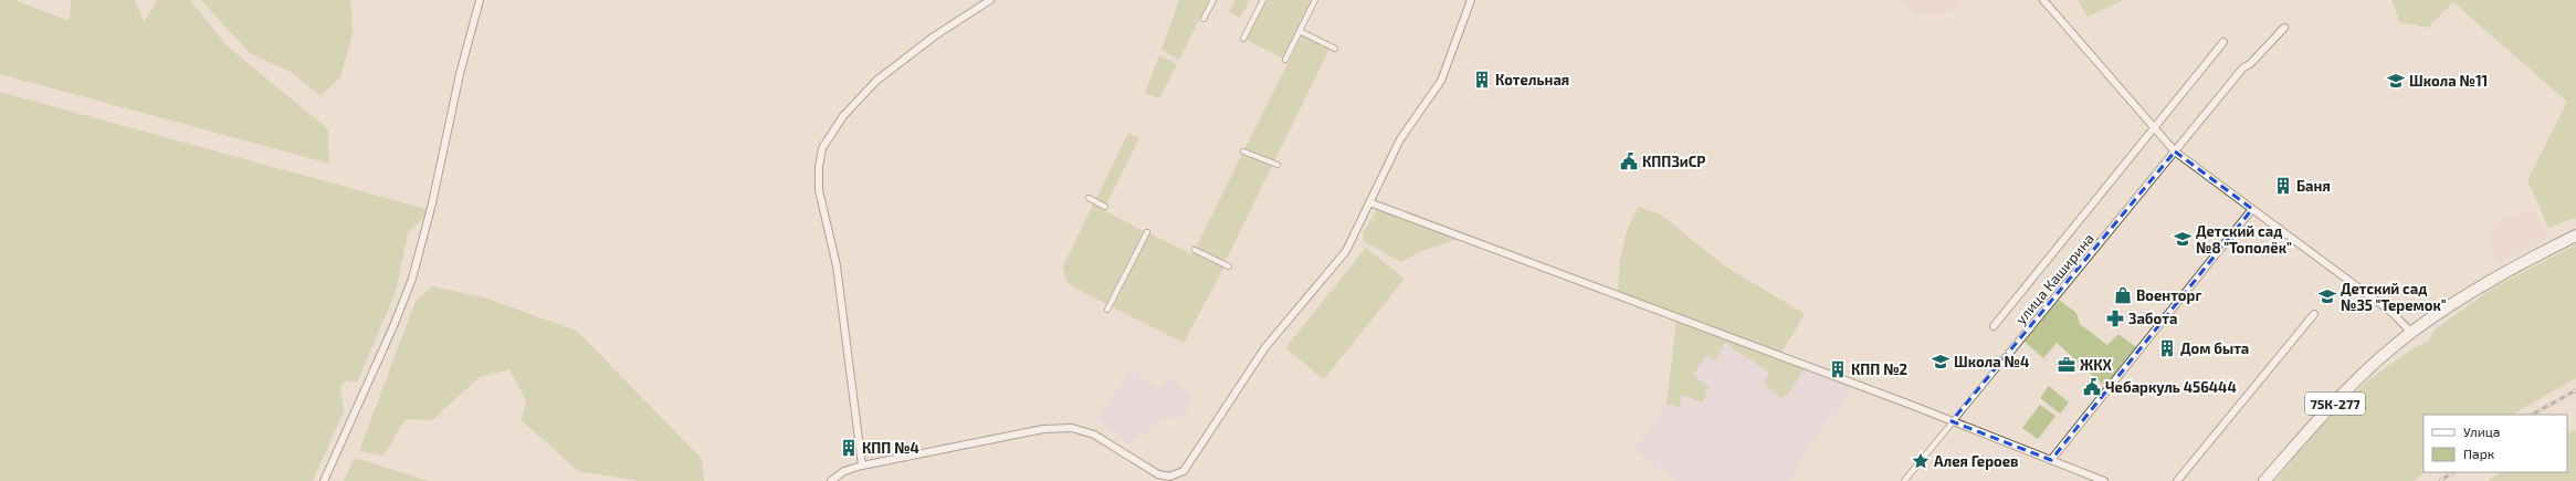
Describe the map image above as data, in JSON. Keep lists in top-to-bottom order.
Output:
{
  "streets": {
    "main road": ["75К-277"],
    "street": ["улица Каширина"]
  },
  "places": {
    "building": [
      "Котельная",
      "Баня",
      "Дом быта",
      "КПП №2",
      "КПП №4"
    ],
    "school or university": [
      "Школа №11",
      "Детский сад №8 \"Тополёк\"",
      "Детский сад №35 \"Теремок\"",
      "Школа №4"
    ],
    "public building": ["КППЗиСР", "Чебаpкуль 456444"],
    "shop": ["Военторг"],
    "pharmacy": ["Забота"],
    "office": ["ЖКХ"],
    "place": ["Алея Героев"]
  },
  "legend": ["Улица", "Парк"]
}
